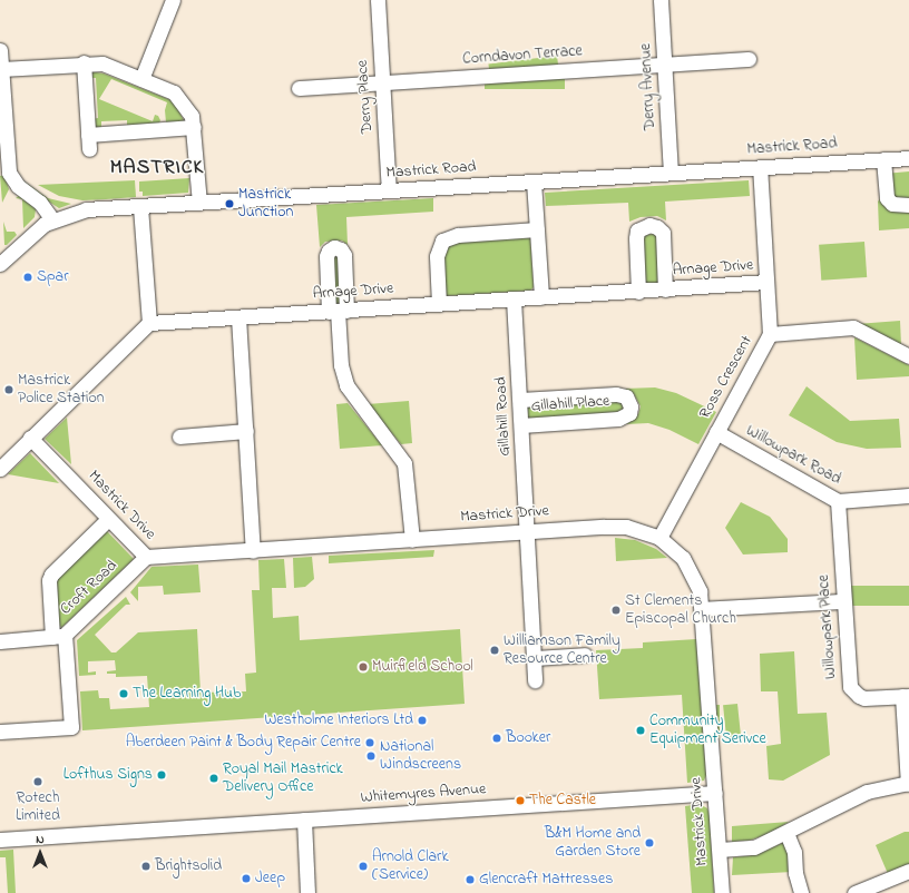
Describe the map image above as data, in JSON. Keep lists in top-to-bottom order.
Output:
{
  "streets": {
    "street": [
      "Corndavon Terrace",
      "Derry Avenue",
      "Derry Place",
      "Mastrick Road",
      "Arnage Drive",
      "Ross Crescent",
      "Gillahill Place",
      "Gillahill Road",
      "Willowpark Road",
      "Mastrick Drive",
      "Croft Road",
      "Willowpark Place",
      "Whitemyres Avenue"
    ]
  },
  "crossings": [
    ["Corndavon Terrace", "Derry Avenue"],
    ["Corndavon Terrace", "Derry Place"],
    ["Derry Avenue", "Mastrick Road"],
    ["Derry Place", "Mastrick Road"],
    ["Mastrick Road", "Ross Crescent"],
    ["Arnage Drive", "Ross Crescent"],
    ["Arnage Drive", "Gillahill Road"],
    ["Ross Crescent", "Willowpark Road"],
    ["Ross Crescent", "Mastrick Drive"],
    ["Gillahill Place", "Gillahill Road"],
    ["Gillahill Road", "Mastrick Drive"],
    ["Willowpark Road", "Willowpark Place"],
    ["Mastrick Drive", "Croft Road"],
    ["Mastrick Drive", "Whitemyres Avenue"]
  ],
  "districts": ["MASTRICK"],
  "places": [
    "Mastrick Junction",
    "Spar",
    "Mastrick Police Station",
    "St Clements Episcopal Church",
    "Williamson Family Resource Centre",
    "Muirfield School",
    "The Learning Hub",
    "Westholme Interiors Ltd",
    "Community Equipment Serivce",
    "Booker",
    "Aberdeen Paint & Body Repair Centre",
    "National Windscreens",
    "Lofthus Signs",
    "Royal Mail Mastrick Delivery Office",
    "Rotech Limited",
    "The Castle",
    "B&M Home and Garden Store",
    "Brightsolid",
    "Arnold Clark (Service)",
    "Jeep",
    "Glencraft Mattresses"
  ],
  "north": "top"
}
